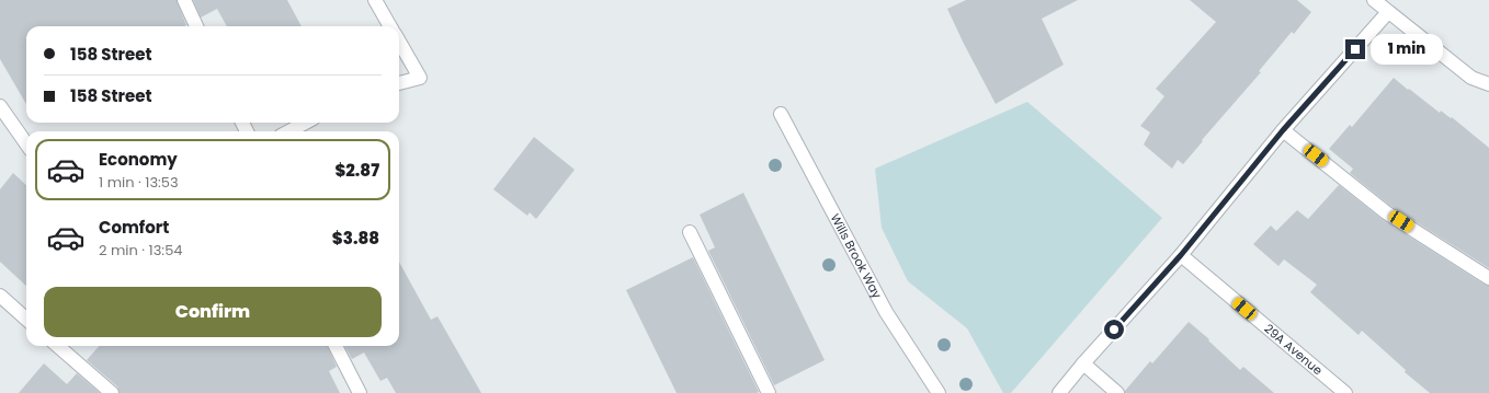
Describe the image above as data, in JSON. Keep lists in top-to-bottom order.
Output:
{
  "streets": {
    "street": ["Wills Brook Way", "29A Avenue"]
  },
  "page": {
    "banner": ["158 Street", "158 Street"],
    "bubble": "1 min",
    "list": [
      {
        "name": "Economy",
        "note": "1 min · 13:53",
        "value": "$2.87"
      },
      {
        "name": "Comfort",
        "note": "2 min · 13:54",
        "value": "$3.88"
      }
    ],
    "buttons": "Confirm"
  }
}
